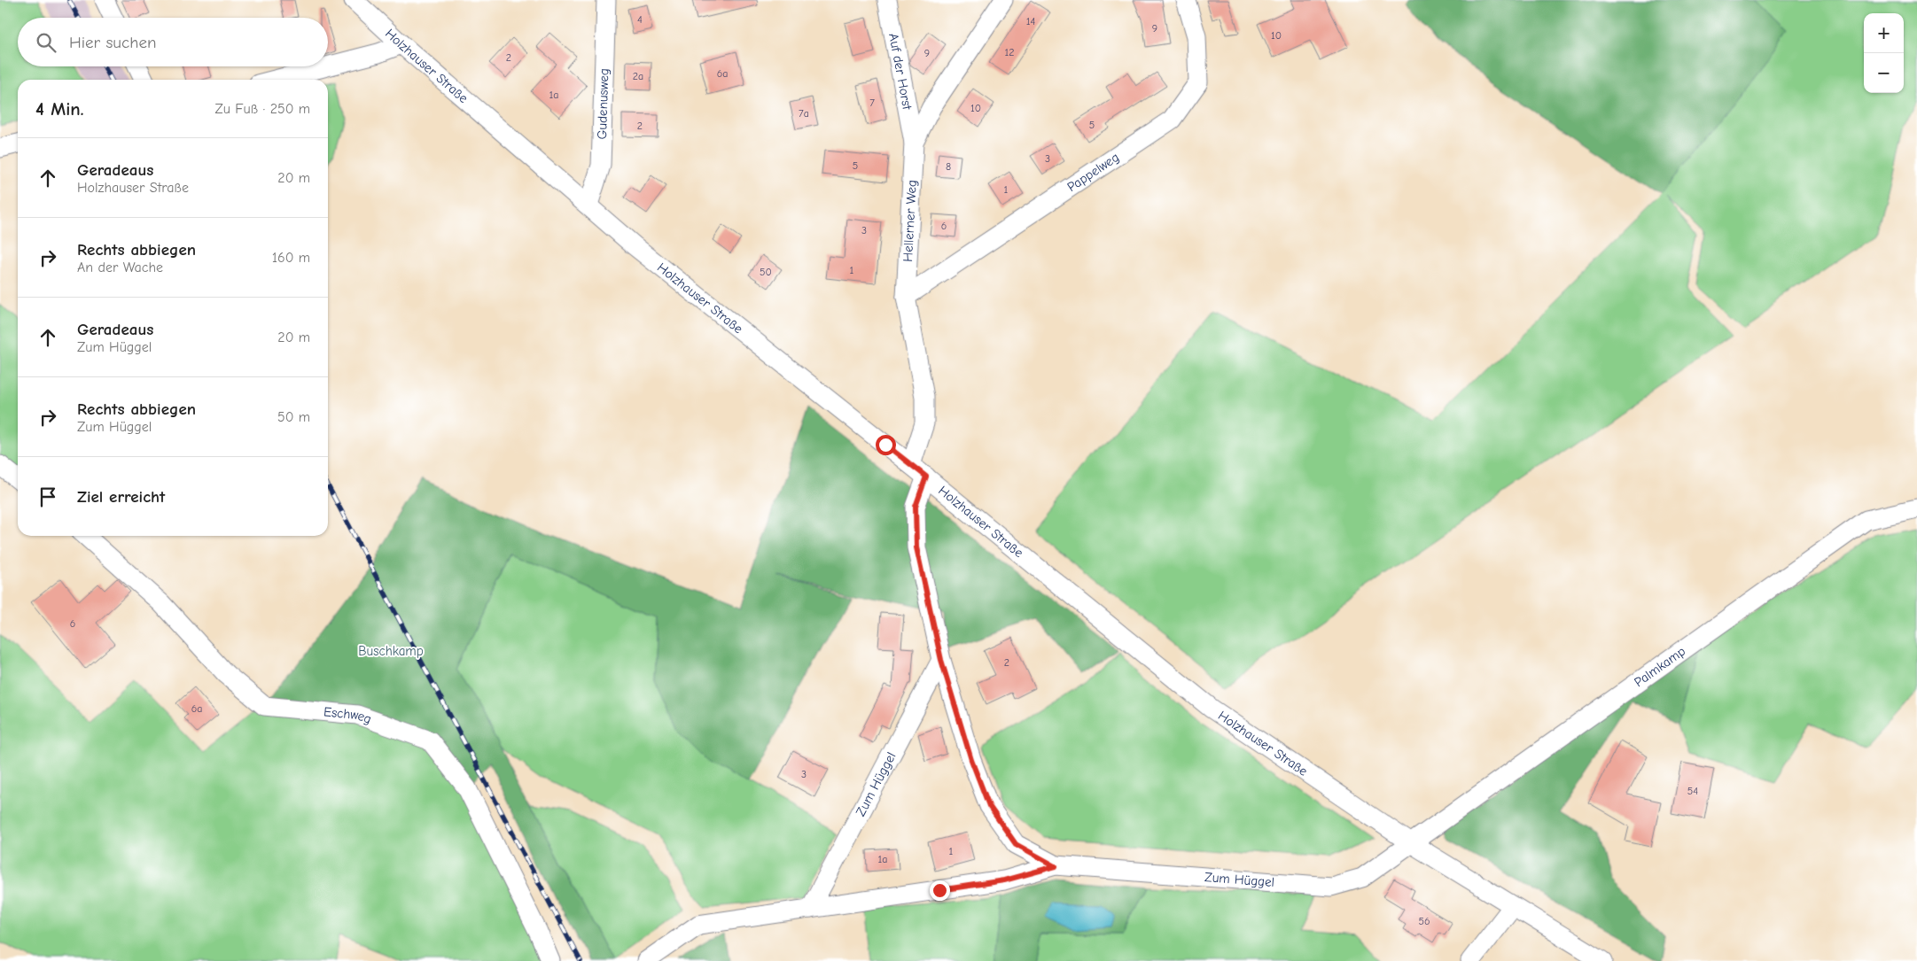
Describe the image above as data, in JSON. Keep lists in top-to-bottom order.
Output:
{
  "streets": {
    "street": [
      "Holzhauser Straße",
      "Auf der Horst",
      "Gudenusweg",
      "Pappelweg",
      "Hellerner Weg",
      "Palmkamp",
      "Eschweg",
      "Zum Hüggel"
    ]
  },
  "crossings": [
    ["Holzhauser Straße", "Gudenusweg"],
    ["Holzhauser Straße", "Hellerner Weg"],
    ["Holzhauser Straße", "Palmkamp"],
    ["Holzhauser Straße", "Zum Hüggel"],
    ["Auf der Horst", "Hellerner Weg"],
    ["Pappelweg", "Hellerner Weg"],
    ["Palmkamp", "Zum Hüggel"]
  ],
  "parks": ["Buschkamp"],
  "house_numbers": [
    "4",
    "14",
    "9",
    "10",
    "12",
    "9",
    "2",
    "6a",
    "2a",
    "1a",
    "7",
    "10",
    "7a",
    "5",
    "2",
    "3",
    "5",
    "8",
    "1",
    "6",
    "3",
    "1",
    "50",
    "6",
    "2",
    "6a",
    "3",
    "54",
    "1",
    "1a",
    "56"
  ],
  "page": {
    "map_buttons": ["+", "−"],
    "search": "Hier suchen",
    "heading": ["4 Min.", "Zu Fuß · 250 m"],
    "list": [
      ["Geradeaus", "Holzhauser Straße", "20 m"],
      ["Rechts abbiegen", "An der Wache", "160 m"],
      ["Geradeaus", "Zum Hüggel", "20 m"],
      ["Rechts abbiegen", "Zum Hüggel", "50 m"],
      "Ziel erreicht"
    ]
  }
}
